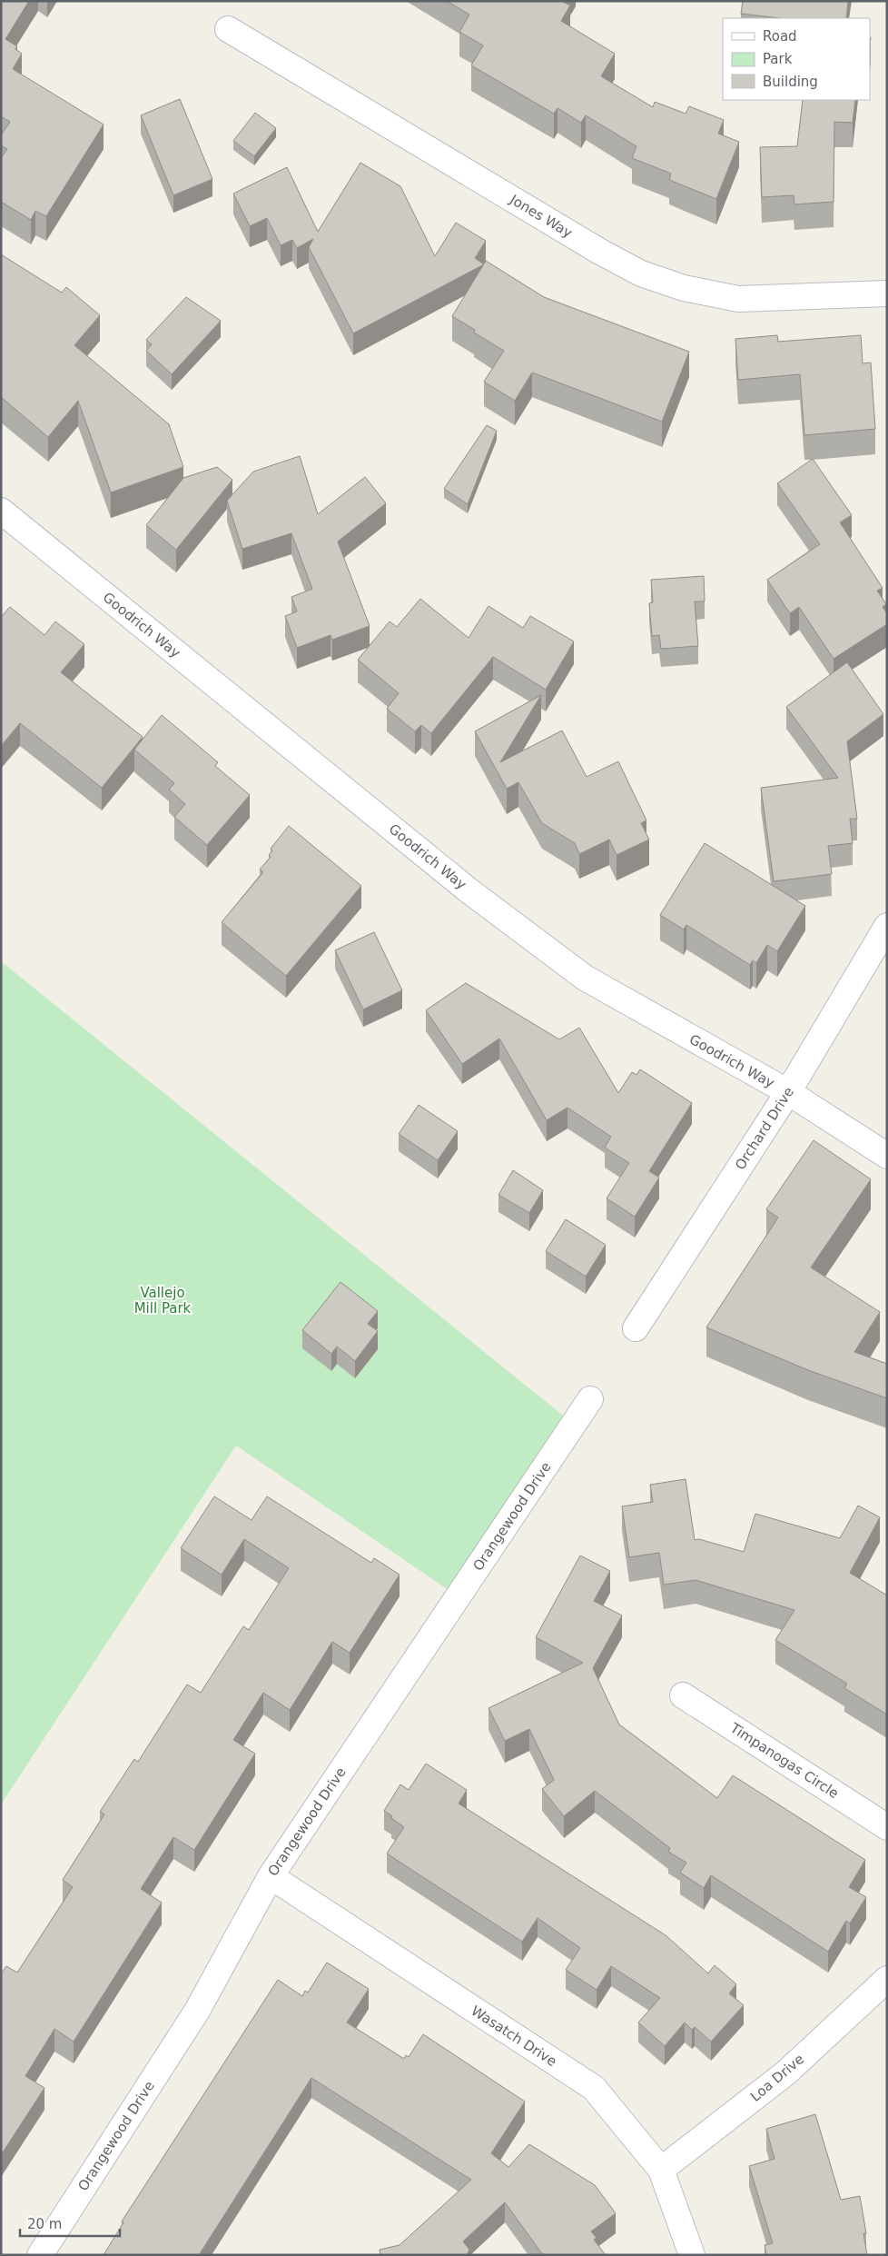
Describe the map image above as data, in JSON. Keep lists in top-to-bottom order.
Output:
{
  "streets": {
    "street": [
      "Jones Way",
      "Goodrich Way",
      "Orchard Drive",
      "Orangewood Drive",
      "Timpanogas Circle",
      "Wasatch Drive",
      "Loa Drive"
    ]
  },
  "crossings": [
    ["Goodrich Way", "Orchard Drive"],
    ["Orangewood Drive", "Wasatch Drive"],
    ["Wasatch Drive", "Loa Drive"]
  ],
  "parks": ["Vallejo Mill Park"],
  "legend": ["Road", "Park", "Building"],
  "scale_bar": "20 m"
}
